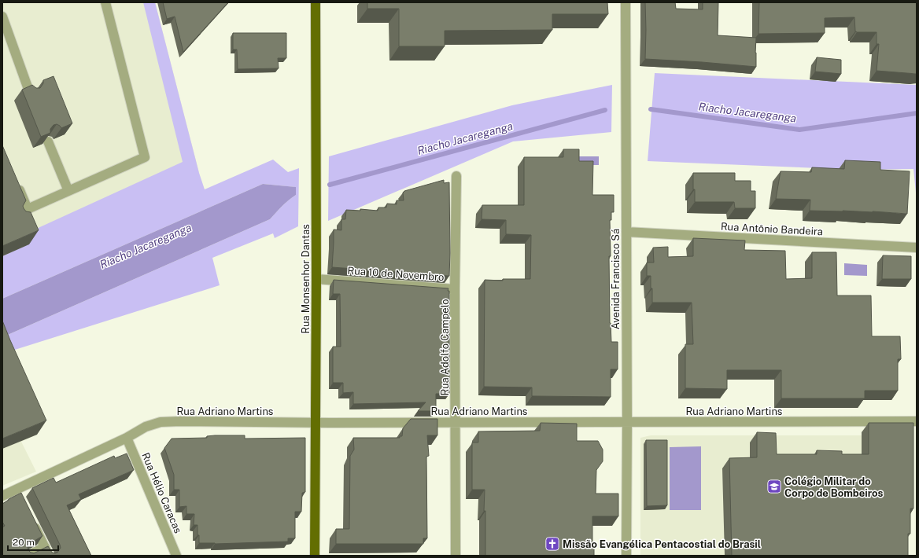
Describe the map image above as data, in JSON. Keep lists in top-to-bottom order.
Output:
{
  "streets": {
    "main road": ["Rua Monsenhor Dantas"],
    "street": [
      "Rua Antônio Bandeira",
      "Rua 10 de Novembro",
      "Avenida Francisco Sá",
      "Rua Adolfo Campelo",
      "Rua Adriano Martins",
      "Rua Hélio Caracas"
    ]
  },
  "crossings": [
    ["Rua Antônio Bandeira", "Avenida Francisco Sá"],
    ["Rua 10 de Novembro", "Rua Monsenhor Dantas"],
    ["Rua 10 de Novembro", "Rua Adolfo Campelo"],
    ["Rua Monsenhor Dantas", "Rua Adriano Martins"],
    ["Avenida Francisco Sá", "Rua Adriano Martins"],
    ["Rua Adolfo Campelo", "Rua Adriano Martins"],
    ["Rua Adriano Martins", "Rua Hélio Caracas"]
  ],
  "water": ["Riacho Jacareganga"],
  "places": {
    "school or university": ["Colégio Militar do Corpo de Bombeiros"],
    "church": ["Missão Evangélica Pentacostial do Brasil"]
  },
  "scale_bar": "20 m"
}
